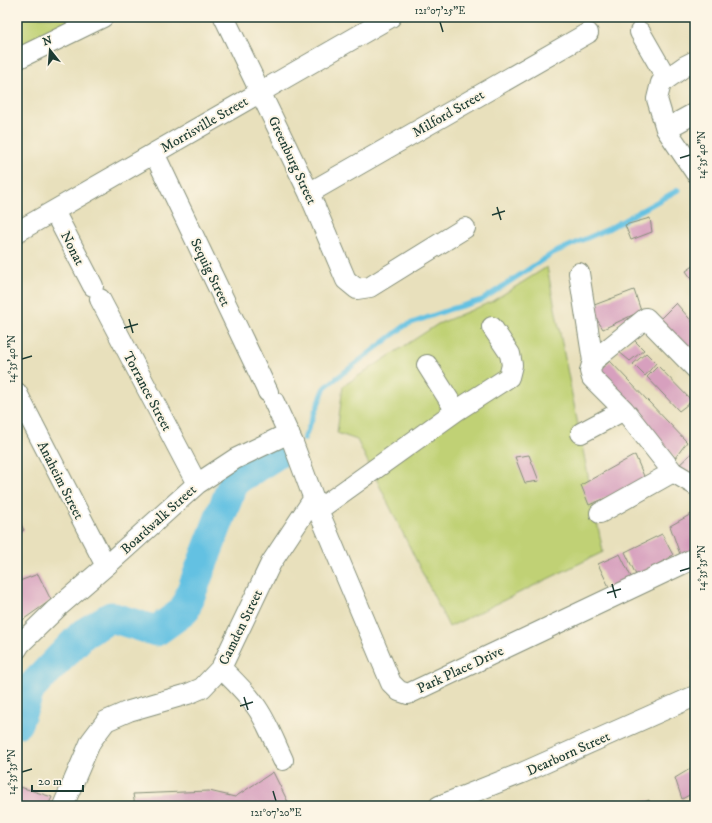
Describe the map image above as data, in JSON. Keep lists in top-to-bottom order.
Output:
{
  "streets": {
    "street": [
      "Milford Street",
      "Morrisville Street",
      "Greenburg Street",
      "Nonat",
      "Sequig Street",
      "Torrance Street",
      "Anaheim Street",
      "Boardwalk Street",
      "Camden Street",
      "Park Place Drive",
      "Dearborn Street"
    ]
  },
  "crossings": [
    ["Milford Street", "Greenburg Street"],
    ["Morrisville Street", "Greenburg Street"],
    ["Morrisville Street", "Nonat"],
    ["Morrisville Street", "Sequig Street"],
    ["Nonat", "Torrance Street"],
    ["Sequig Street", "Boardwalk Street"],
    ["Sequig Street", "Park Place Drive"],
    ["Torrance Street", "Boardwalk Street"],
    ["Anaheim Street", "Boardwalk Street"],
    ["Boardwalk Street", "Park Place Drive"],
    ["Camden Street", "Park Place Drive"]
  ],
  "scale_bar": "20 m",
  "north": "top",
  "coordinates": [
    "121°07'25\"E",
    "14°35'40\"N",
    "14°35'35\"N",
    "121°07'20\"E"
  ]
}
